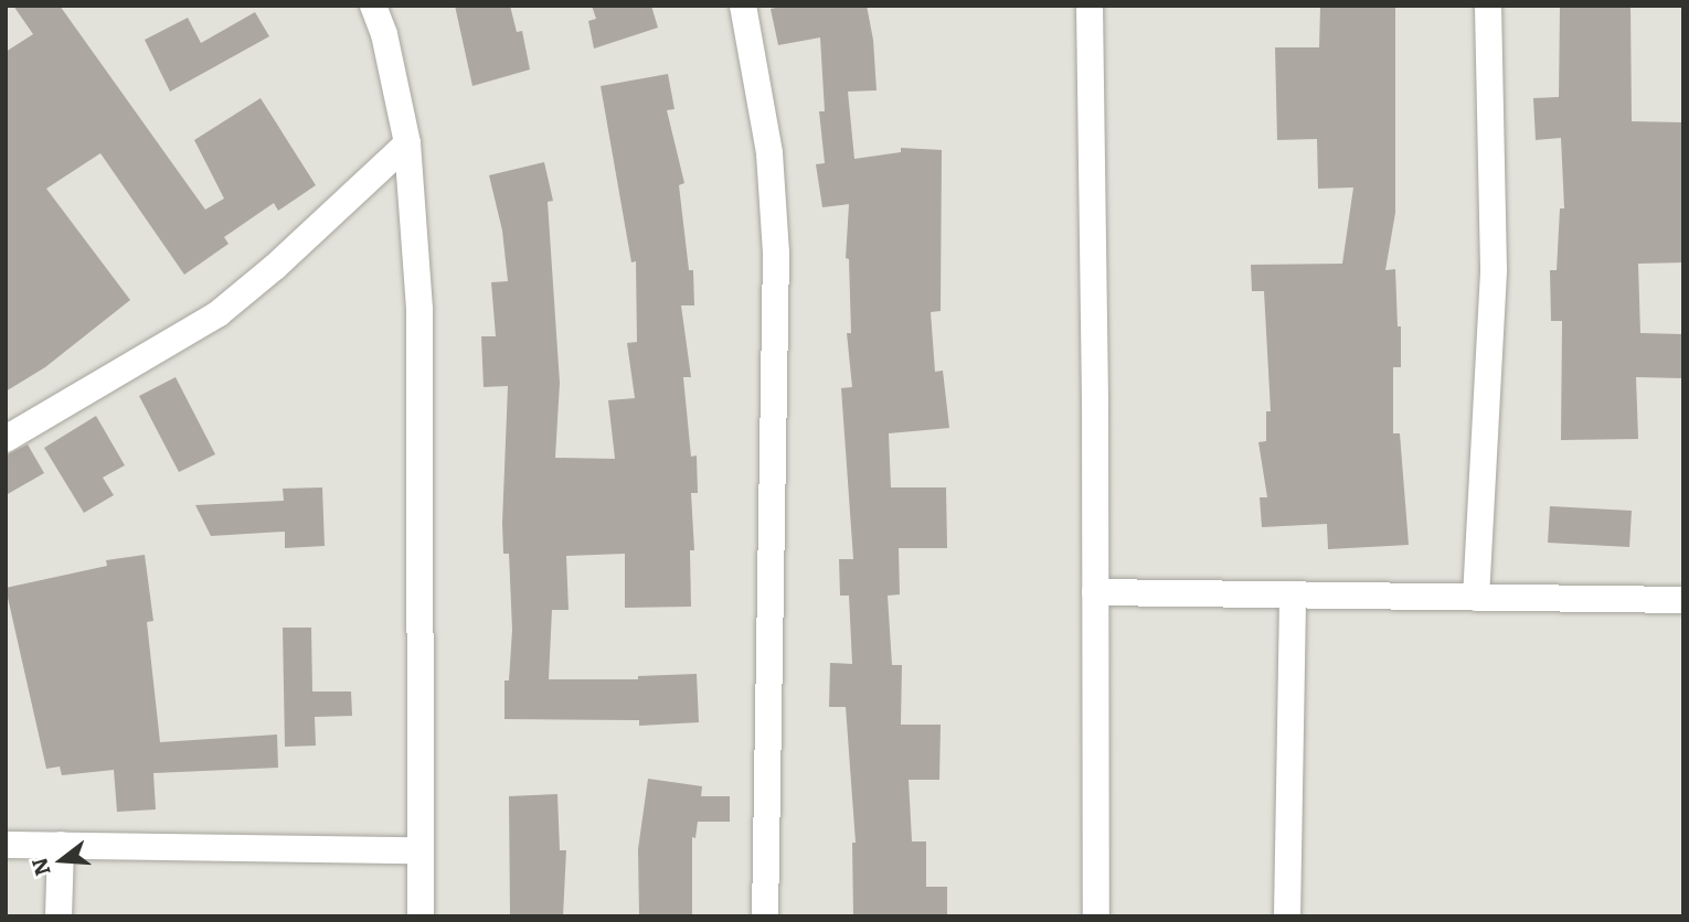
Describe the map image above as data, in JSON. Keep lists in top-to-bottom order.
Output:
{
  "north": "left"
}
